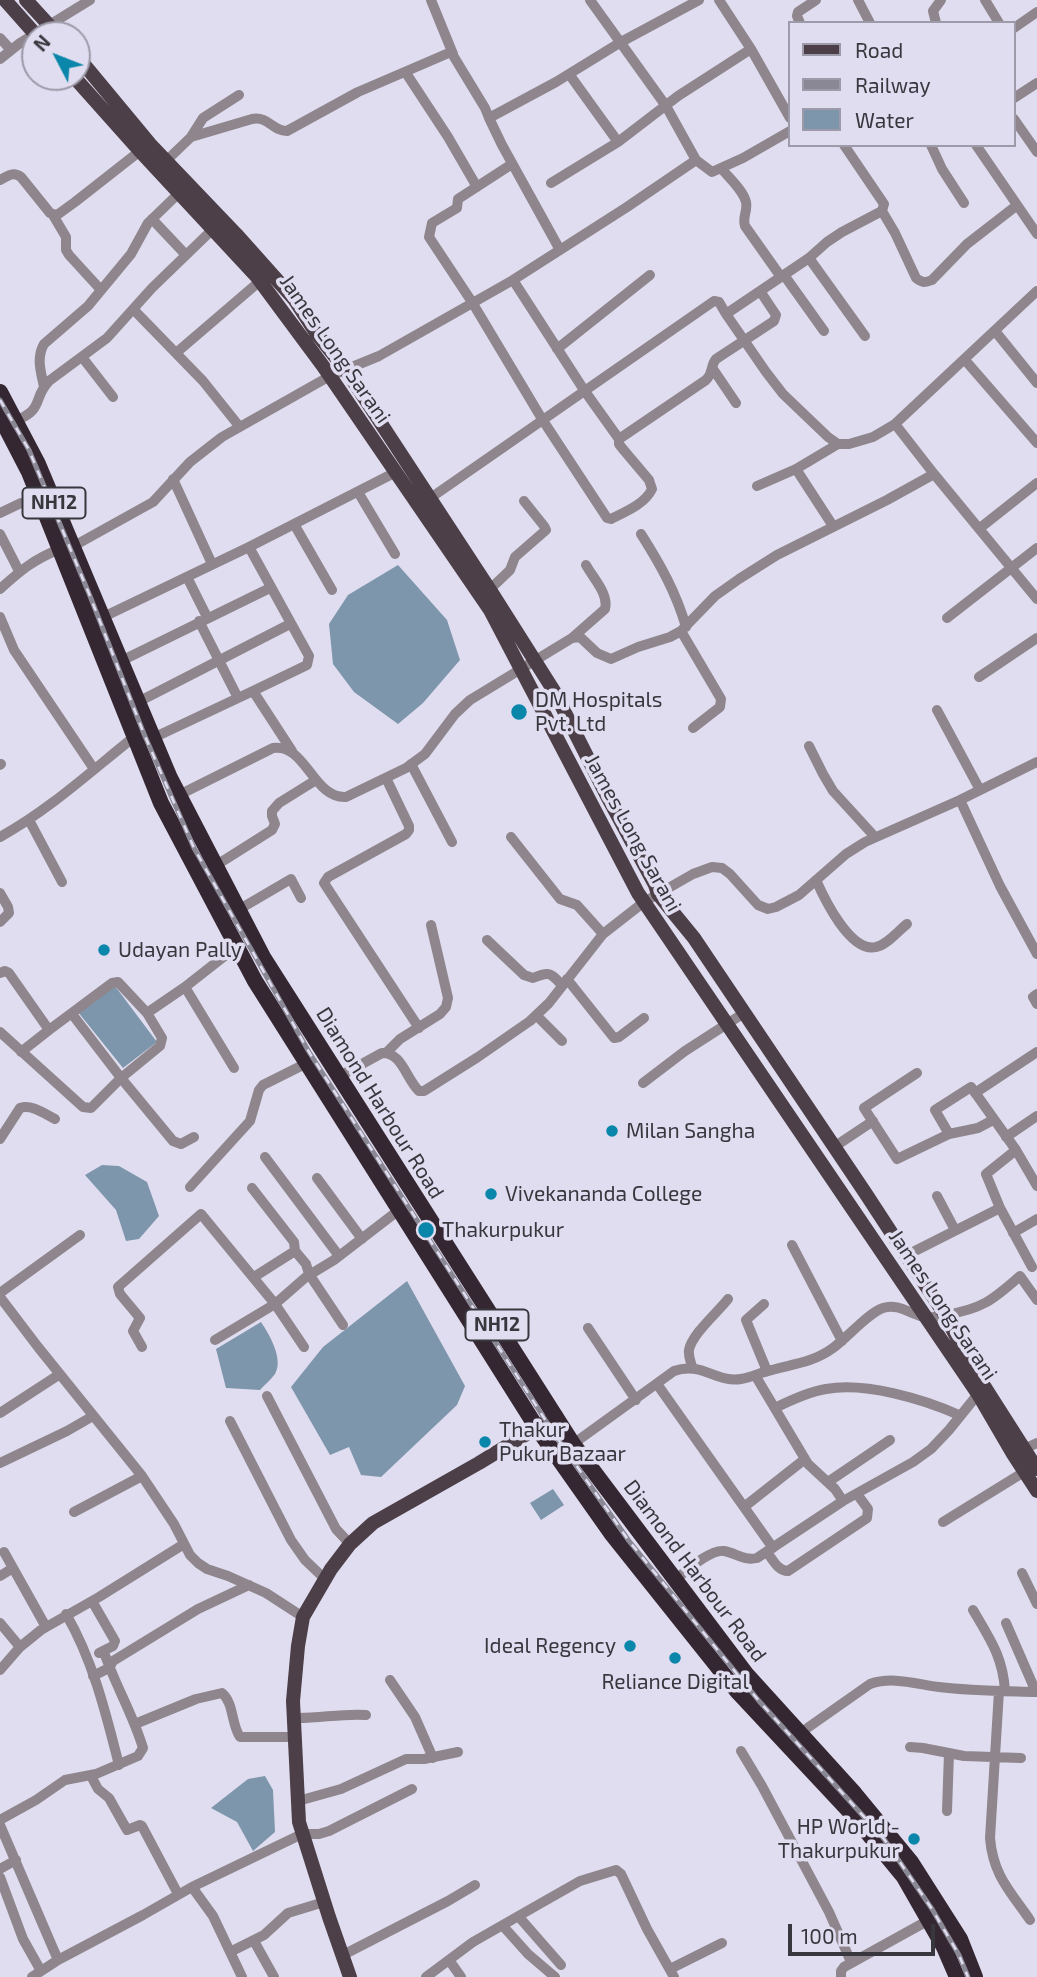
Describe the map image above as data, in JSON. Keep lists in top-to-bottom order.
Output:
{
  "streets": {
    "highway": ["NH12", "Diamond Harbour Road"],
    "main road": ["James Long Sarani"]
  },
  "places": [
    "DM Hospitals Pvt. Ltd",
    "Udayan Pally",
    "Milan Sangha",
    "Vivekananda College",
    "Thakurpukur",
    "Thakur Pukur Bazaar",
    "Ideal Regency",
    "Reliance Digital",
    "HP World - Thakurpukur"
  ],
  "legend": ["Road", "Railway", "Water"],
  "scale_bar": "100 m",
  "north": "top left"
}
